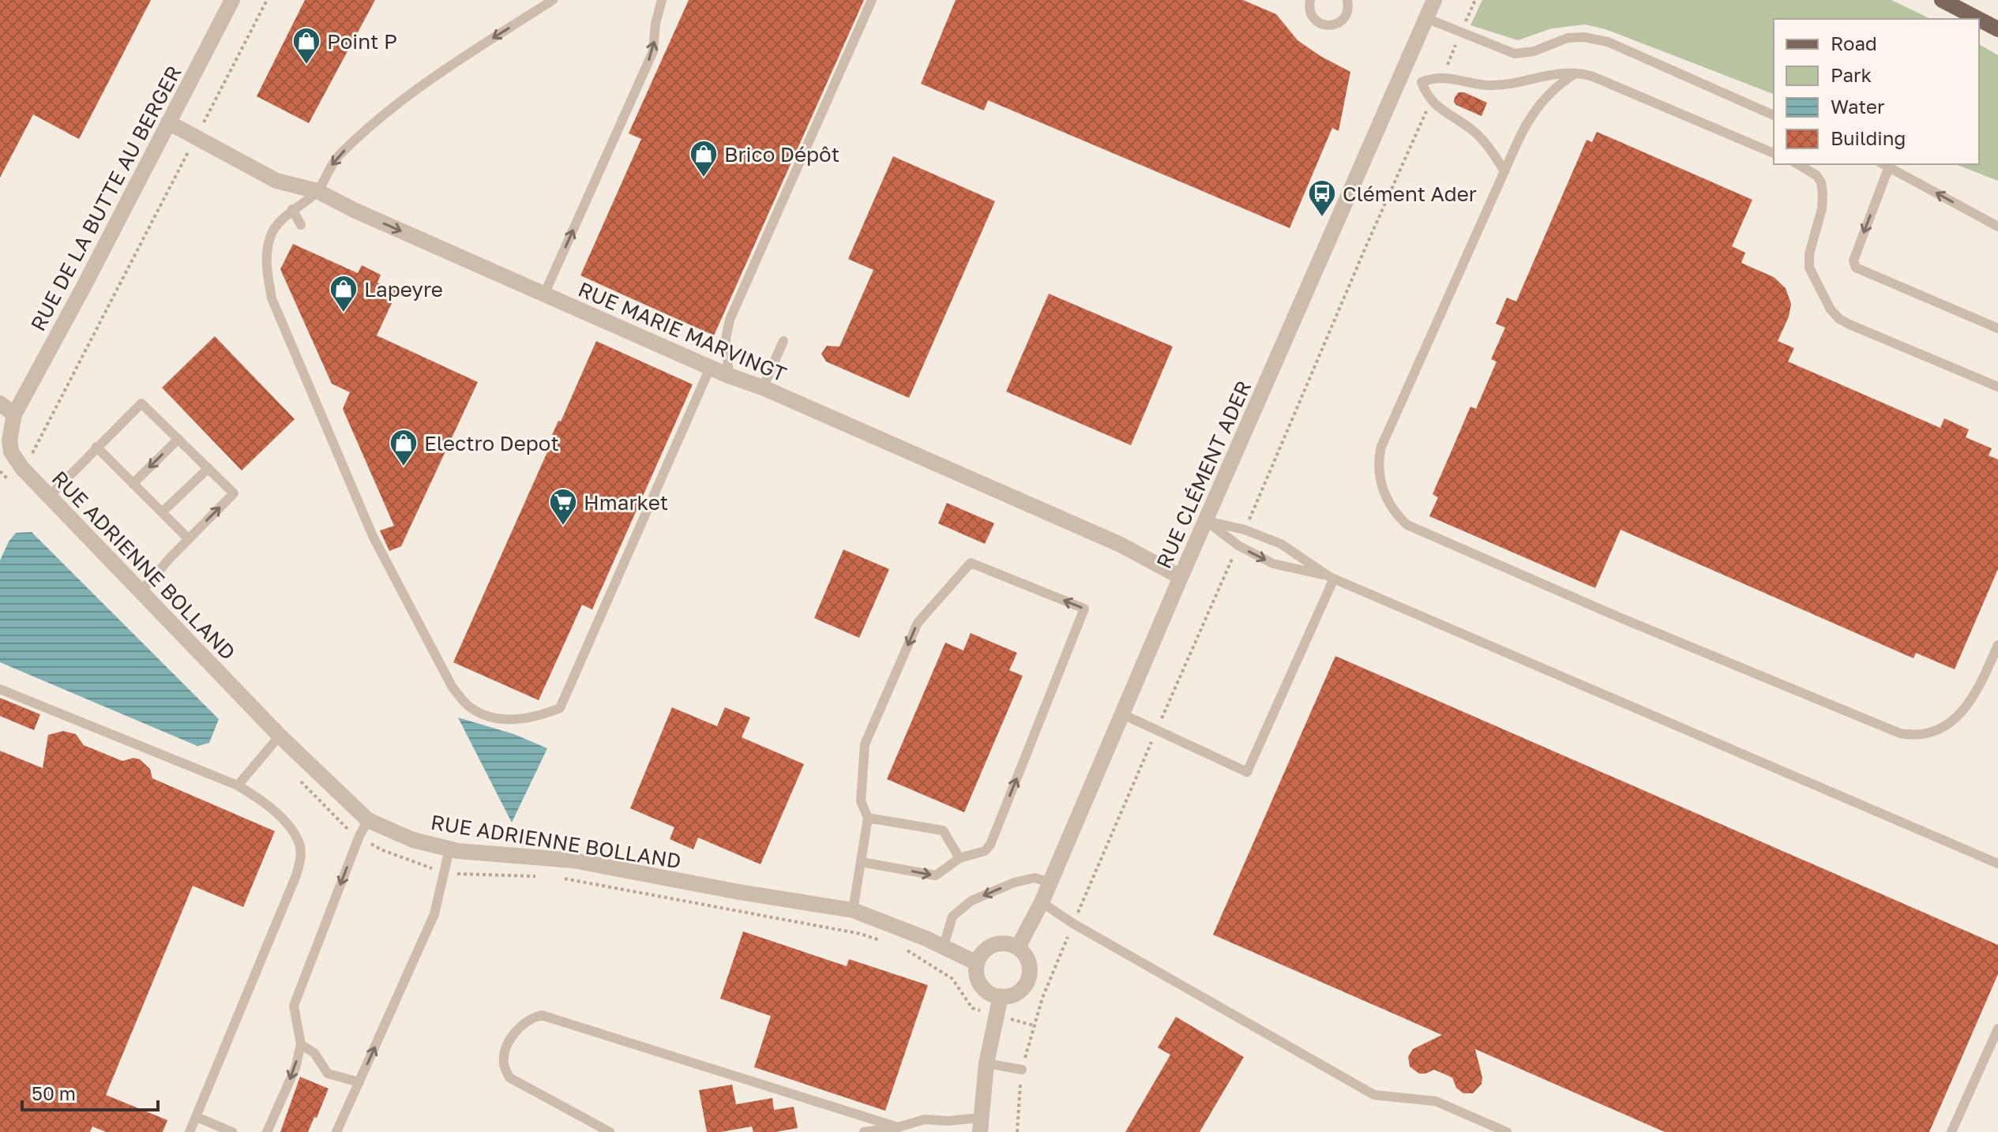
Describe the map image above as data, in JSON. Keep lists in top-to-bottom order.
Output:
{
  "streets": {
    "street": [
      "RUE DE LA BUTTE AU BERGER",
      "RUE MARIE MARVINGT",
      "RUE CLÉMENT ADER",
      "RUE ADRIENNE BOLLAND"
    ]
  },
  "crossings": [
    ["RUE DE LA BUTTE AU BERGER", "RUE MARIE MARVINGT"],
    ["RUE DE LA BUTTE AU BERGER", "RUE ADRIENNE BOLLAND"],
    ["RUE MARIE MARVINGT", "RUE CLÉMENT ADER"],
    ["RUE CLÉMENT ADER", "RUE ADRIENNE BOLLAND"]
  ],
  "places": {
    "shop": [
      "Point P",
      "Brico Dépôt",
      "Lapeyre",
      "Electro Depot"
    ],
    "bus stop": ["Clément Ader"],
    "supermarket": ["Hmarket"]
  },
  "legend": [
    "Road",
    "Park",
    "Water",
    "Building"
  ],
  "scale_bar": "50 m"
}
